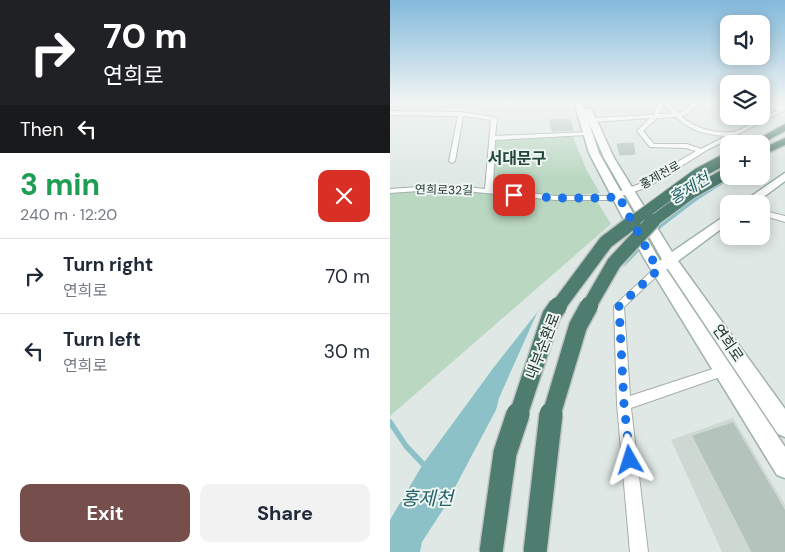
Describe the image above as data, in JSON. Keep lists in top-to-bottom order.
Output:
{
  "streets": {
    "highway": ["내부순환로"],
    "main road": ["연희로"],
    "street": ["홍제천로", "연희로32길"]
  },
  "crossings": [
    ["홍제천로", "연희로32길"],
    ["홍제천로", "연희로"],
    ["연희로32길", "연희로"]
  ],
  "districts": ["서대문구"],
  "water": ["홍제천"],
  "page": {
    "turn": ["70 m", "연희로"],
    "map_buttons": ["+", "−"],
    "then": "Then",
    "heading": ["3 min", "240 m · 12:20"],
    "list": [
      {
        "name": "Turn right",
        "note": "연희로",
        "value": "70 m"
      },
      {
        "name": "Turn left",
        "note": "연희로",
        "value": "30 m"
      }
    ],
    "buttons": ["Exit", "Share"]
  }
}
